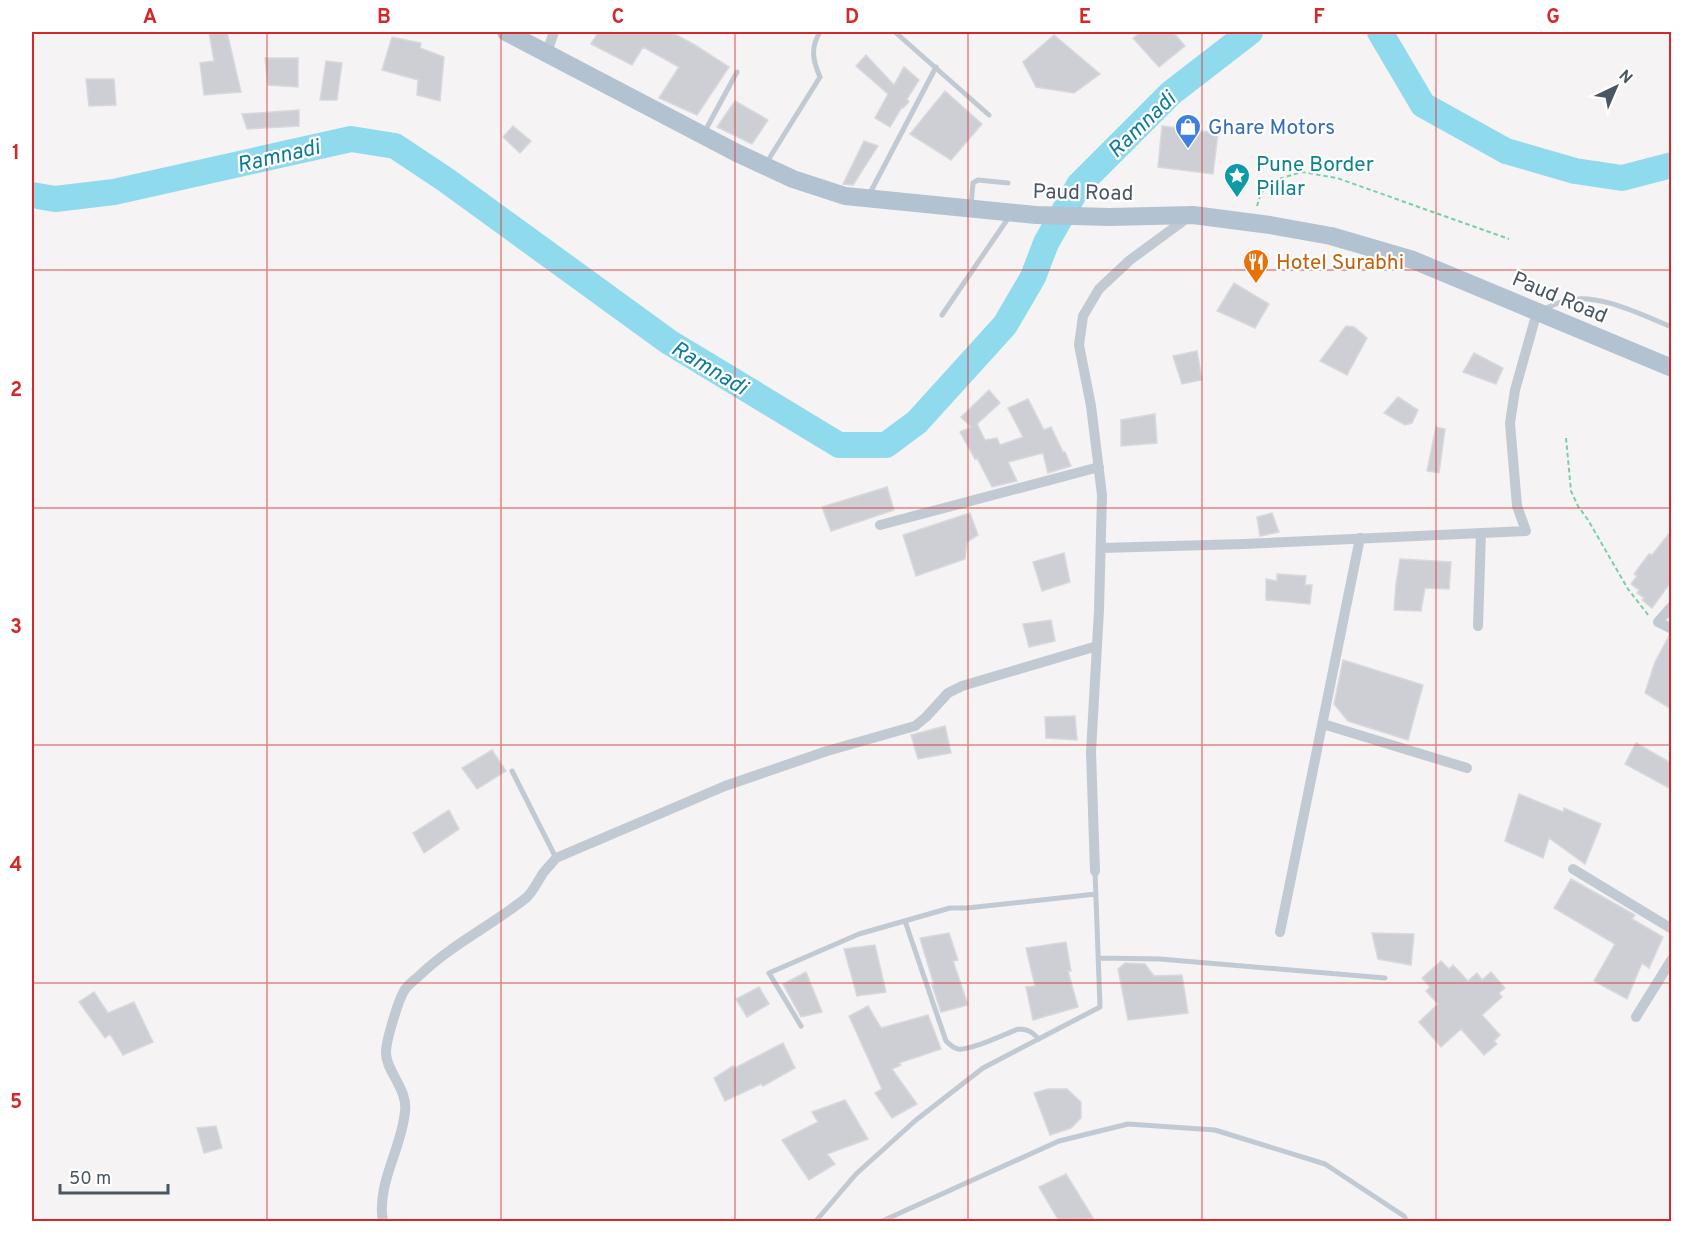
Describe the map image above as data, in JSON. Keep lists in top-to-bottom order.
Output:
{
  "streets": {
    "main road": ["Paud Road"]
  },
  "water": ["Ramnadi"],
  "places": {
    "shop": ["Ghare Motors"],
    "place": ["Pune Border Pillar"],
    "restaurant": ["Hotel Surabhi"]
  },
  "scale_bar": "50 m",
  "north": "top right",
  "grid": {
    "columns": [
      "A",
      "B",
      "C",
      "D",
      "E",
      "F",
      "G"
    ],
    "rows": [
      "1",
      "2",
      "3",
      "4",
      "5"
    ]
  }
}
